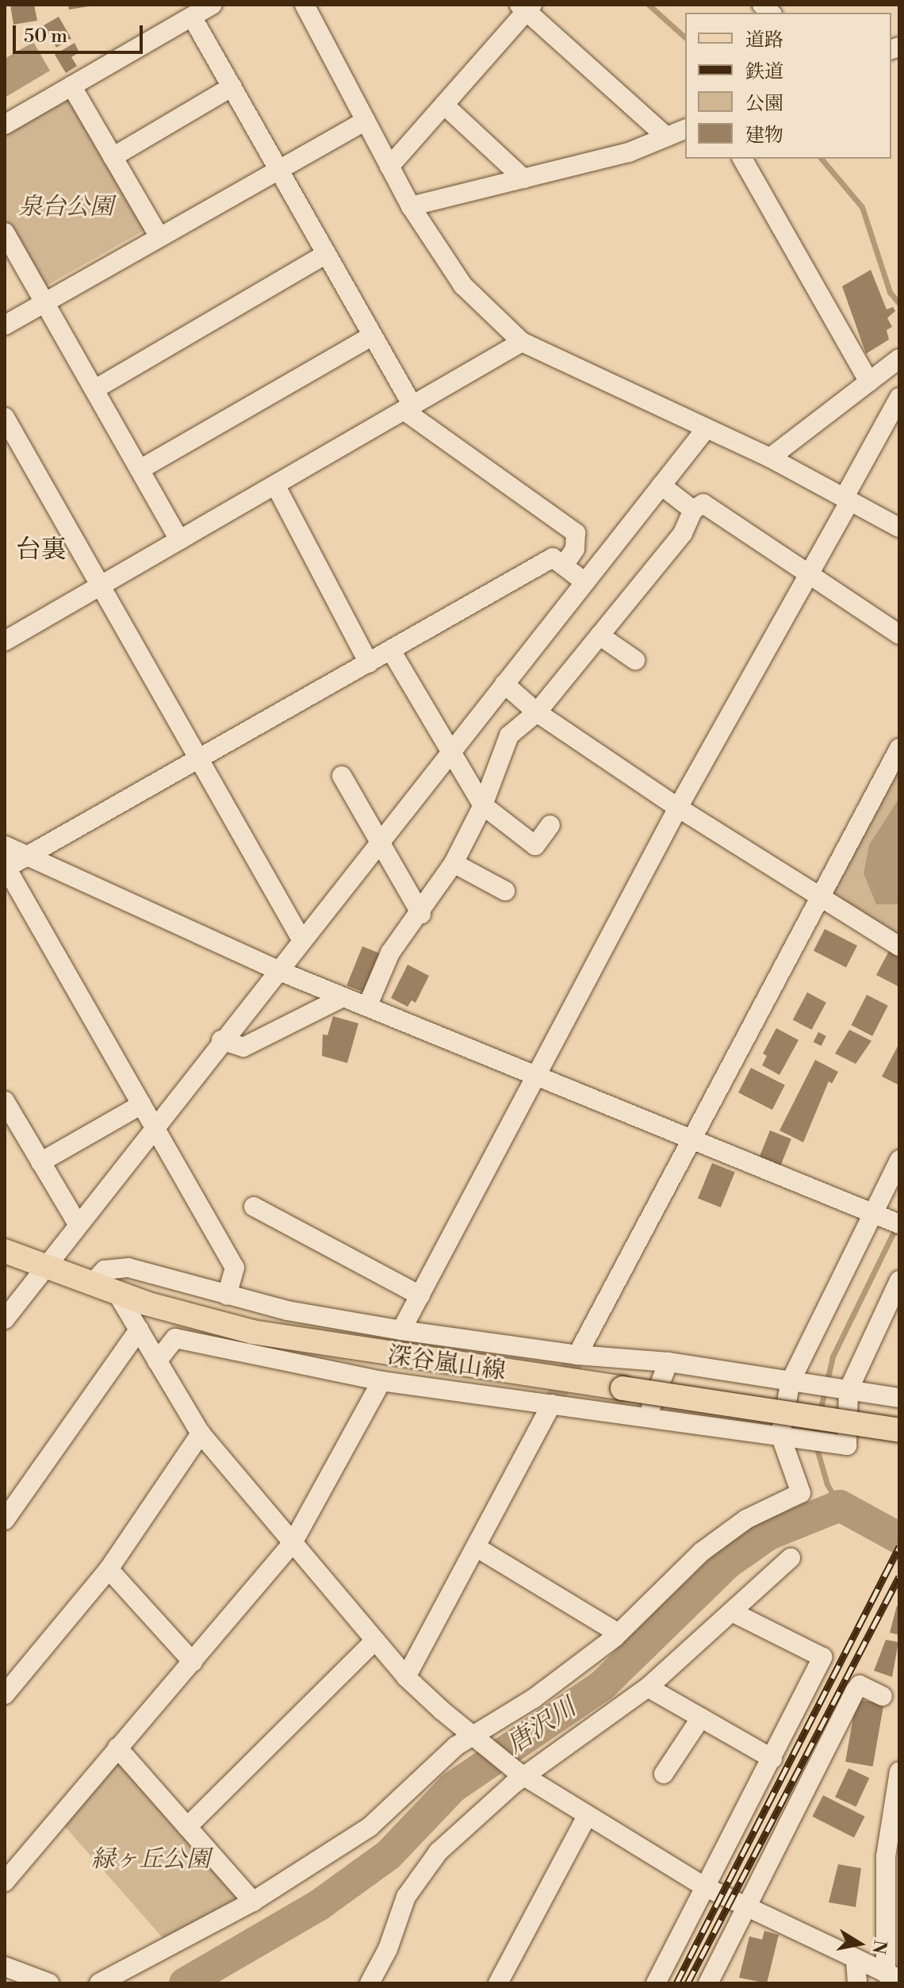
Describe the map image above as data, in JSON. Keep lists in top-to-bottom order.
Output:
{
  "streets": {
    "main road": ["深谷嵐山線"]
  },
  "districts": ["台裏"],
  "water": ["唐沢川"],
  "parks": ["泉台公園", "緑ヶ丘公園"],
  "legend": [
    "道路",
    "鉄道",
    "公園",
    "建物"
  ],
  "scale_bar": "50 m",
  "north": "right"
}
